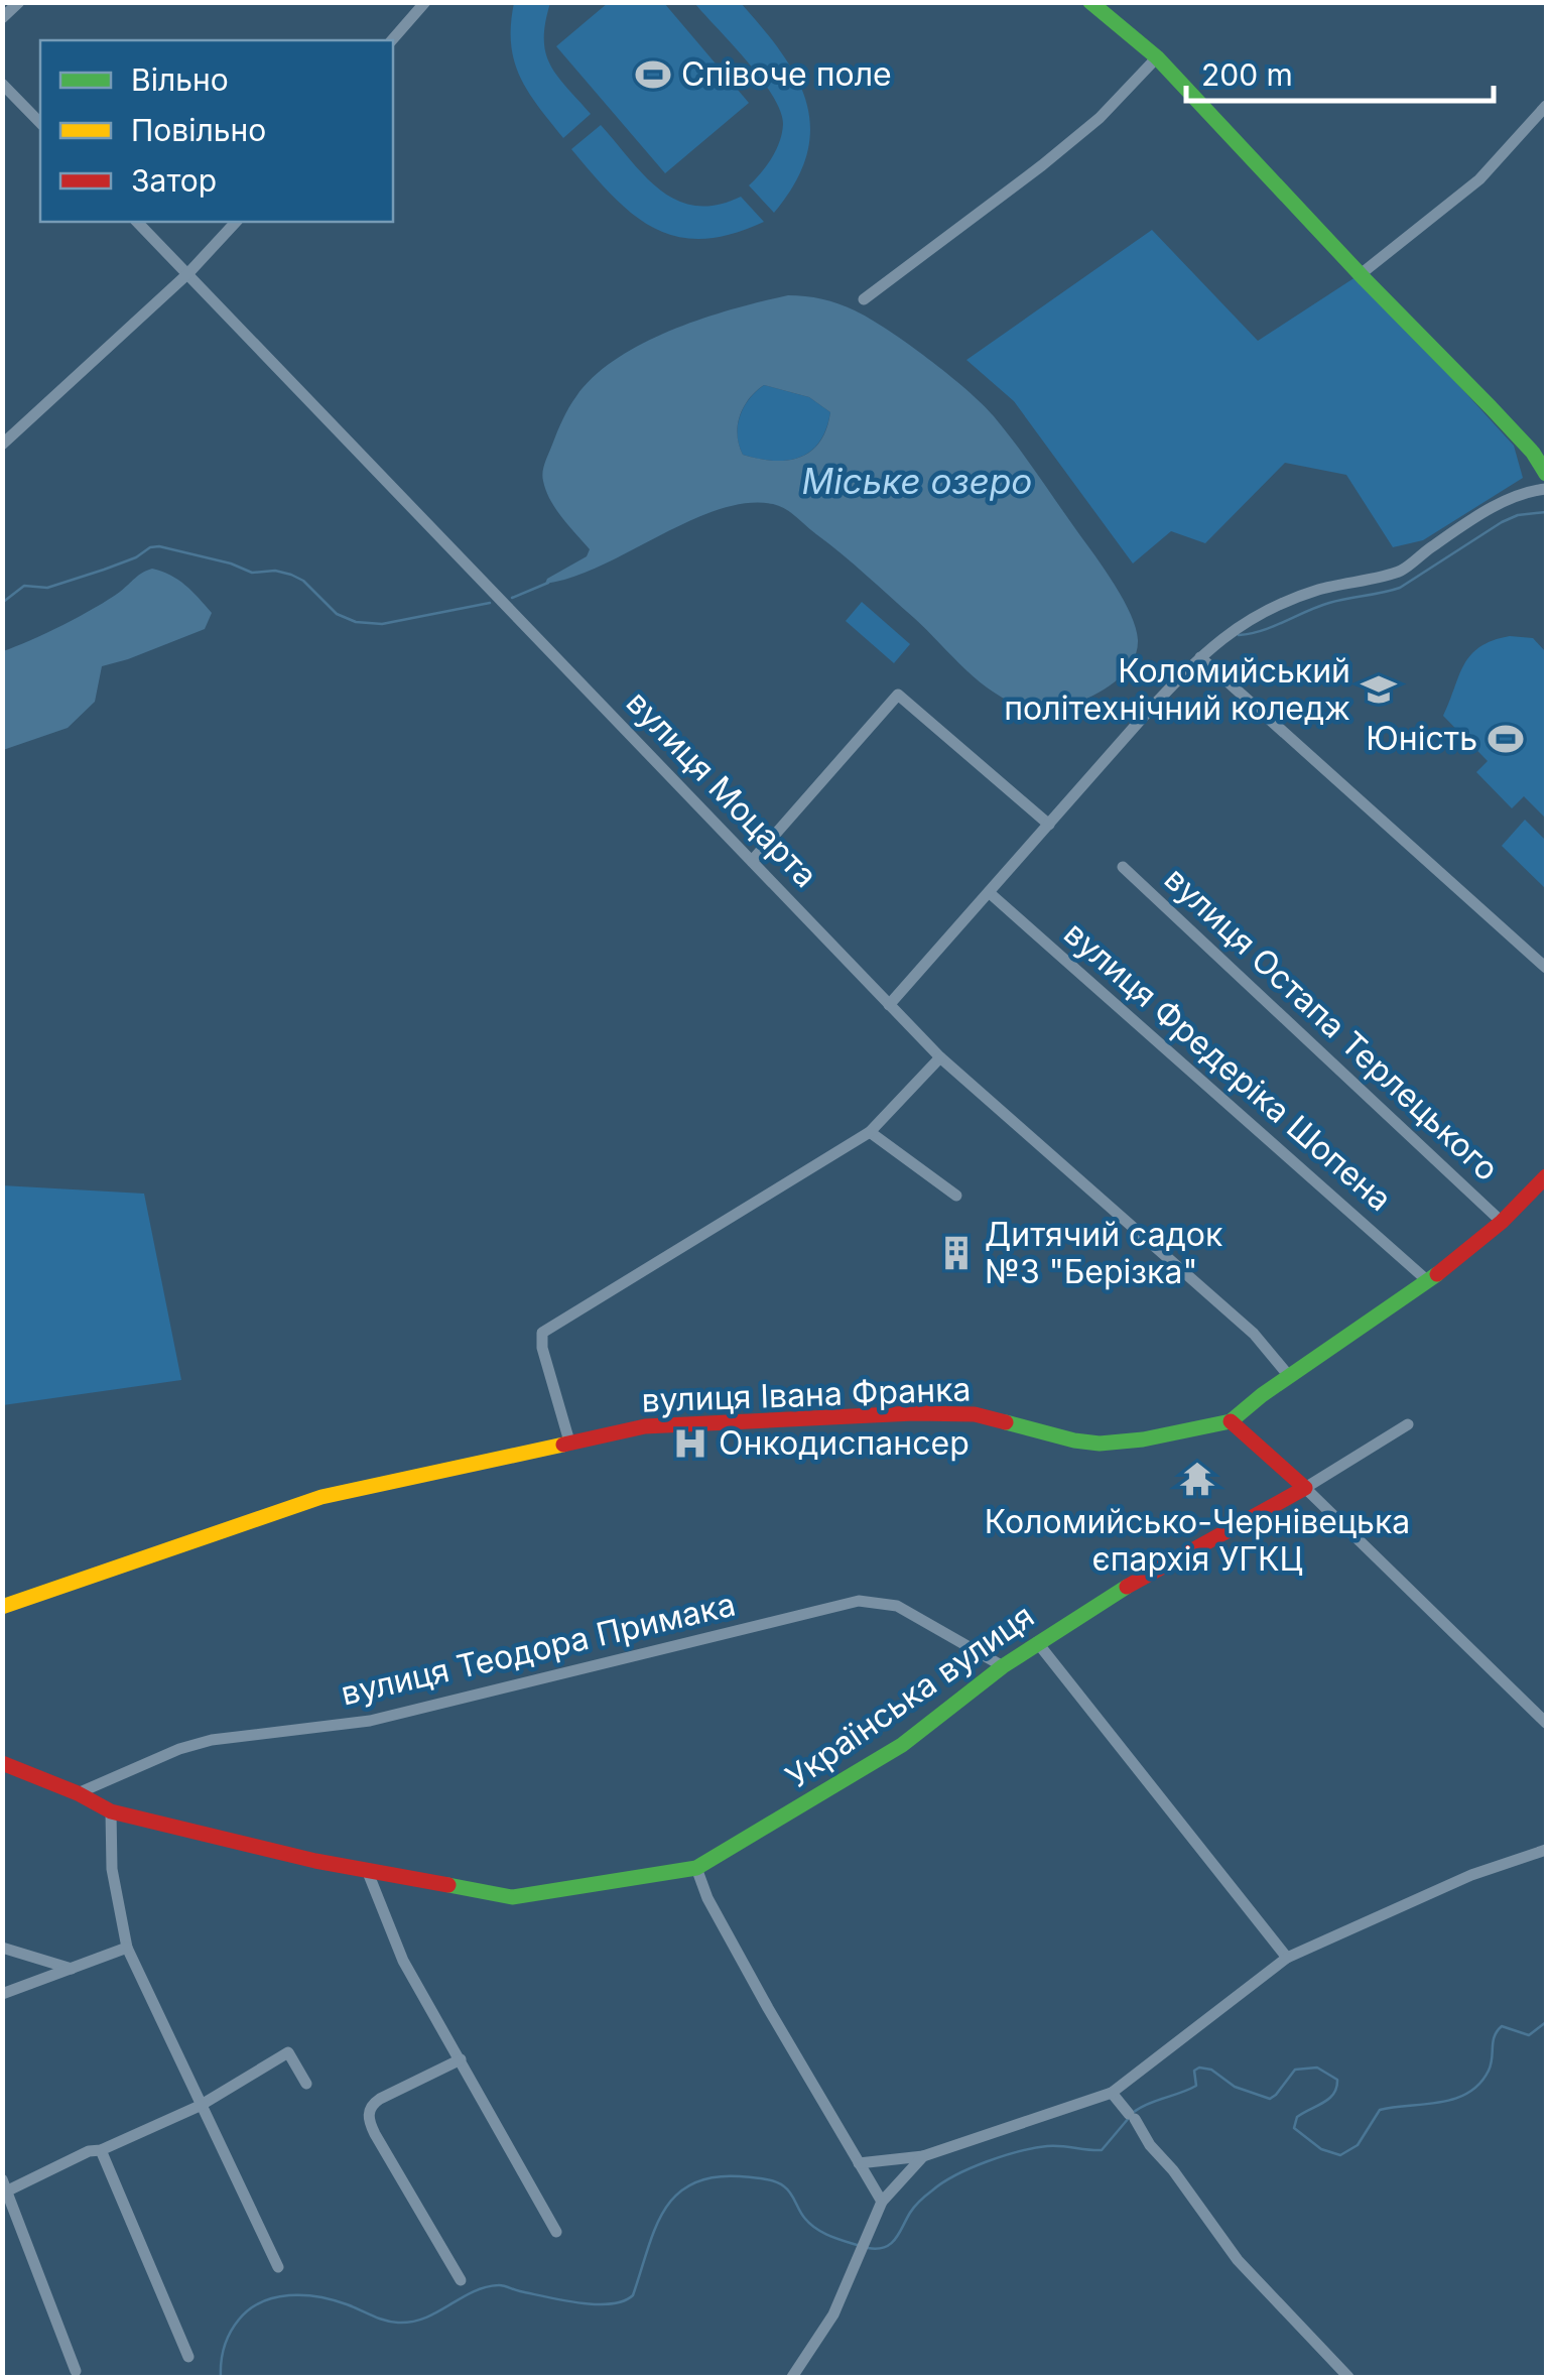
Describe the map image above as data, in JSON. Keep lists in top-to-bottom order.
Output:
{
  "streets": {
    "street": [
      "вулиця Моцарта",
      "вулиця Остапа Терлецького",
      "вулиця Фредеріка Шопена",
      "вулиця Івана Франка",
      "вулиця Теодора Примака",
      "Українська вулиця"
    ]
  },
  "crossings": [
    ["вулиця Моцарта", "вулиця Івана Франка"],
    ["вулиця Остапа Терлецького", "вулиця Івана Франка"],
    ["вулиця Фредеріка Шопена", "вулиця Івана Франка"],
    ["вулиця Теодора Примака", "Українська вулиця"]
  ],
  "water": ["Міське озеро"],
  "places": {
    "sports": ["Співоче поле", "Юність"],
    "school or university": ["Коломийський політехнічний коледж"],
    "building": ["Дитячий садок №3 \"Берізка\""],
    "hospital": ["Онкодиспансер"],
    "temple": ["Коломийсько-Чернівецька єпархія УГКЦ"]
  },
  "legend": ["Вільно", "Повільно", "Затор"],
  "scale_bar": "200 m"
}
